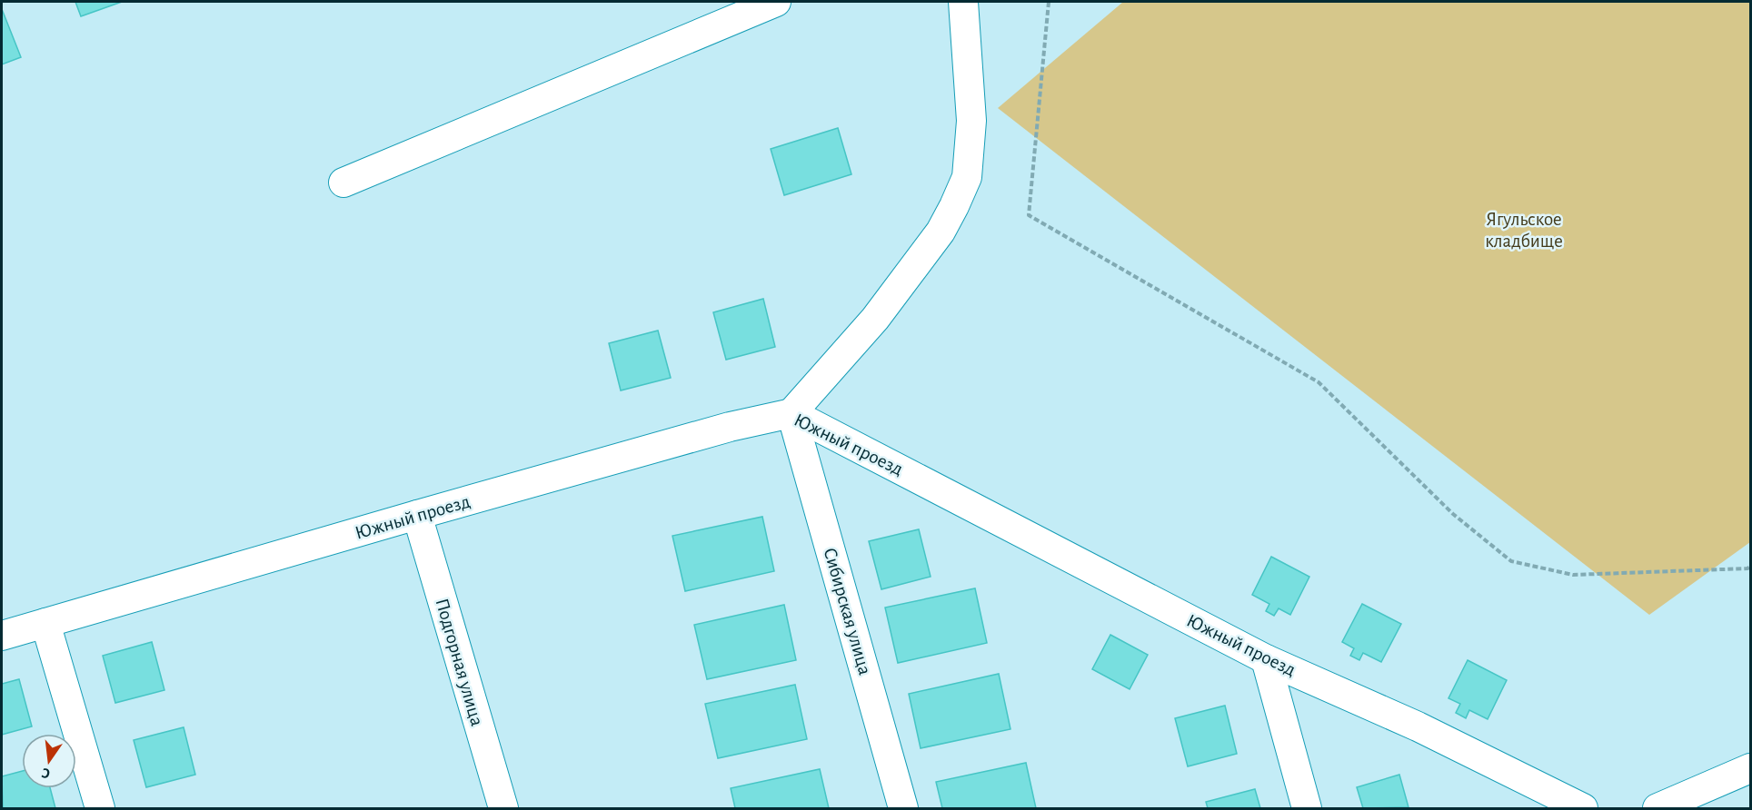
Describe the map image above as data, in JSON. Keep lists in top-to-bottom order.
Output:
{
  "streets": {
    "street": ["Южный проезд", "Сибирская улица", "Подгорная улица"]
  },
  "crossings": [
    ["Южный проезд", "Сибирская улица"],
    ["Южный проезд", "Подгорная улица"]
  ],
  "parks": ["Ягульское кладбище"],
  "north": "bottom"
}
